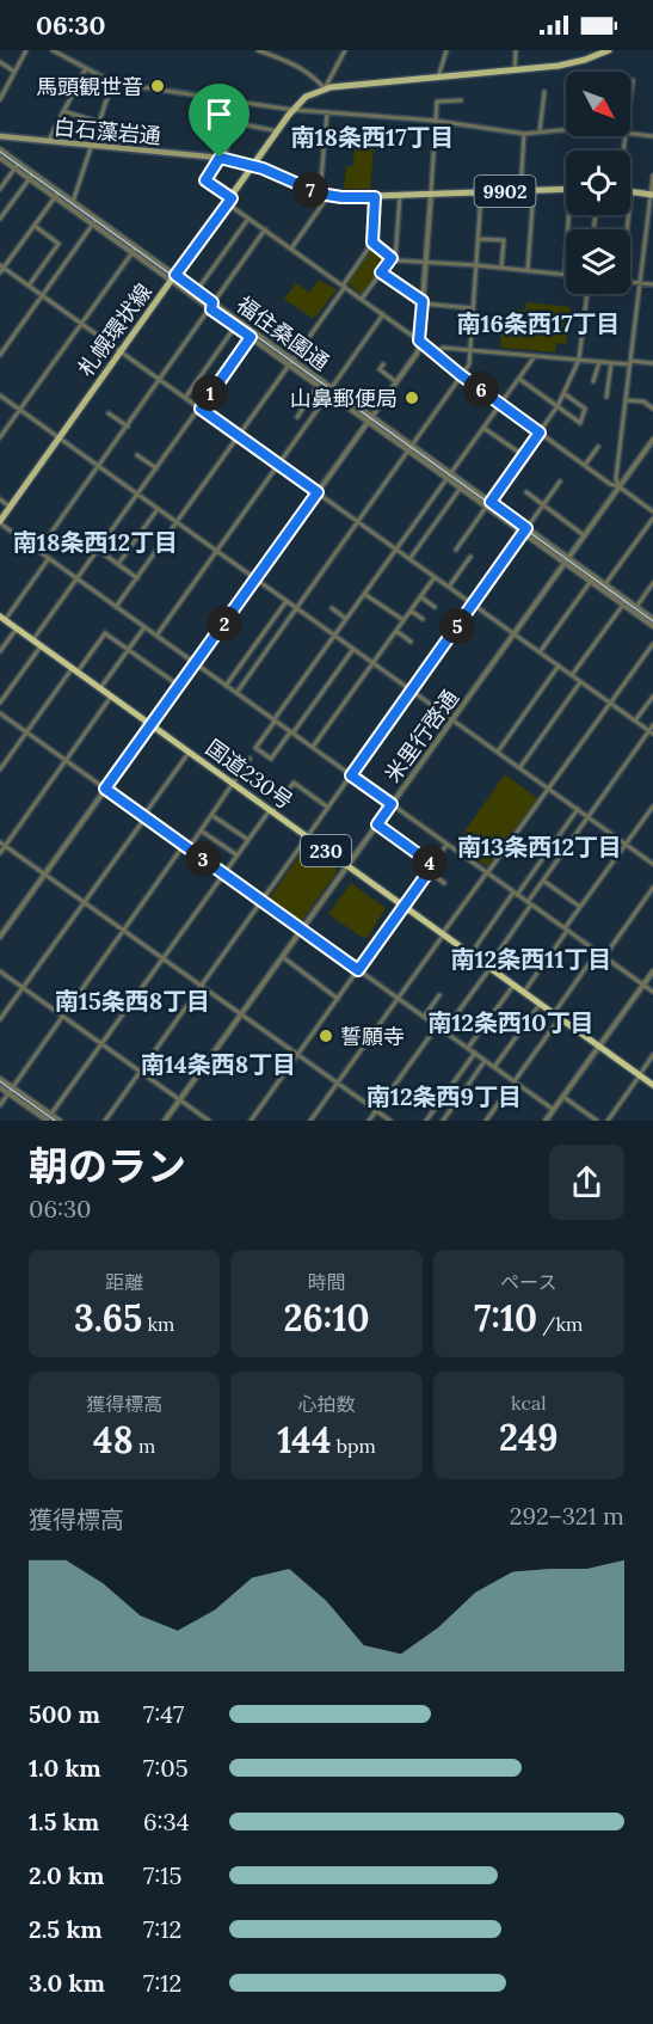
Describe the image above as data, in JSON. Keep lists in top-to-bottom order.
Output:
{
  "streets": {
    "highway": ["国道230号", "230"],
    "main road": ["白石藻岩通", "9902", "札幌環状線"],
    "street": ["福住桑園通", "米里行啓通"]
  },
  "crossings": [
    ["白石藻岩通", "9902"],
    ["白石藻岩通", "札幌環状線"],
    ["9902", "札幌環状線"],
    ["札幌環状線", "福住桑園通"],
    ["福住桑園通", "米里行啓通"],
    ["米里行啓通", "国道230号"]
  ],
  "districts": [
    "南18条西17丁目",
    "南16条西17丁目",
    "南18条西12丁目",
    "南13条西12丁目",
    "南12条西11丁目",
    "南15条西8丁目",
    "南12条西10丁目",
    "南14条西8丁目",
    "南12条西9丁目"
  ],
  "places": ["馬頭観世音", "山鼻郵便局", "誓願寺"],
  "north": "bottom right",
  "page": {
    "status": "06:30",
    "pins": [
      "7",
      "6",
      "1",
      "2",
      "5",
      "3",
      "4"
    ],
    "heading": ["朝のラン", "06:30"],
    "stats": [
      ["距離", "3.65 km"],
      ["時間", "26:10"],
      ["ペース", "7:10 /km"],
      ["獲得標高", "48 m"],
      ["心拍数", "144 bpm"],
      ["kcal", "249"]
    ],
    "chart": ["獲得標高", "292–321 m"],
    "list": [
      {
        "name": "500 m",
        "note": "7:47"
      },
      {
        "name": "1.0 km",
        "note": "7:05"
      },
      {
        "name": "1.5 km",
        "note": "6:34"
      },
      {
        "name": "2.0 km",
        "note": "7:15"
      },
      {
        "name": "2.5 km",
        "note": "7:12"
      },
      {
        "name": "3.0 km",
        "note": "7:12"
      }
    ]
  }
}
